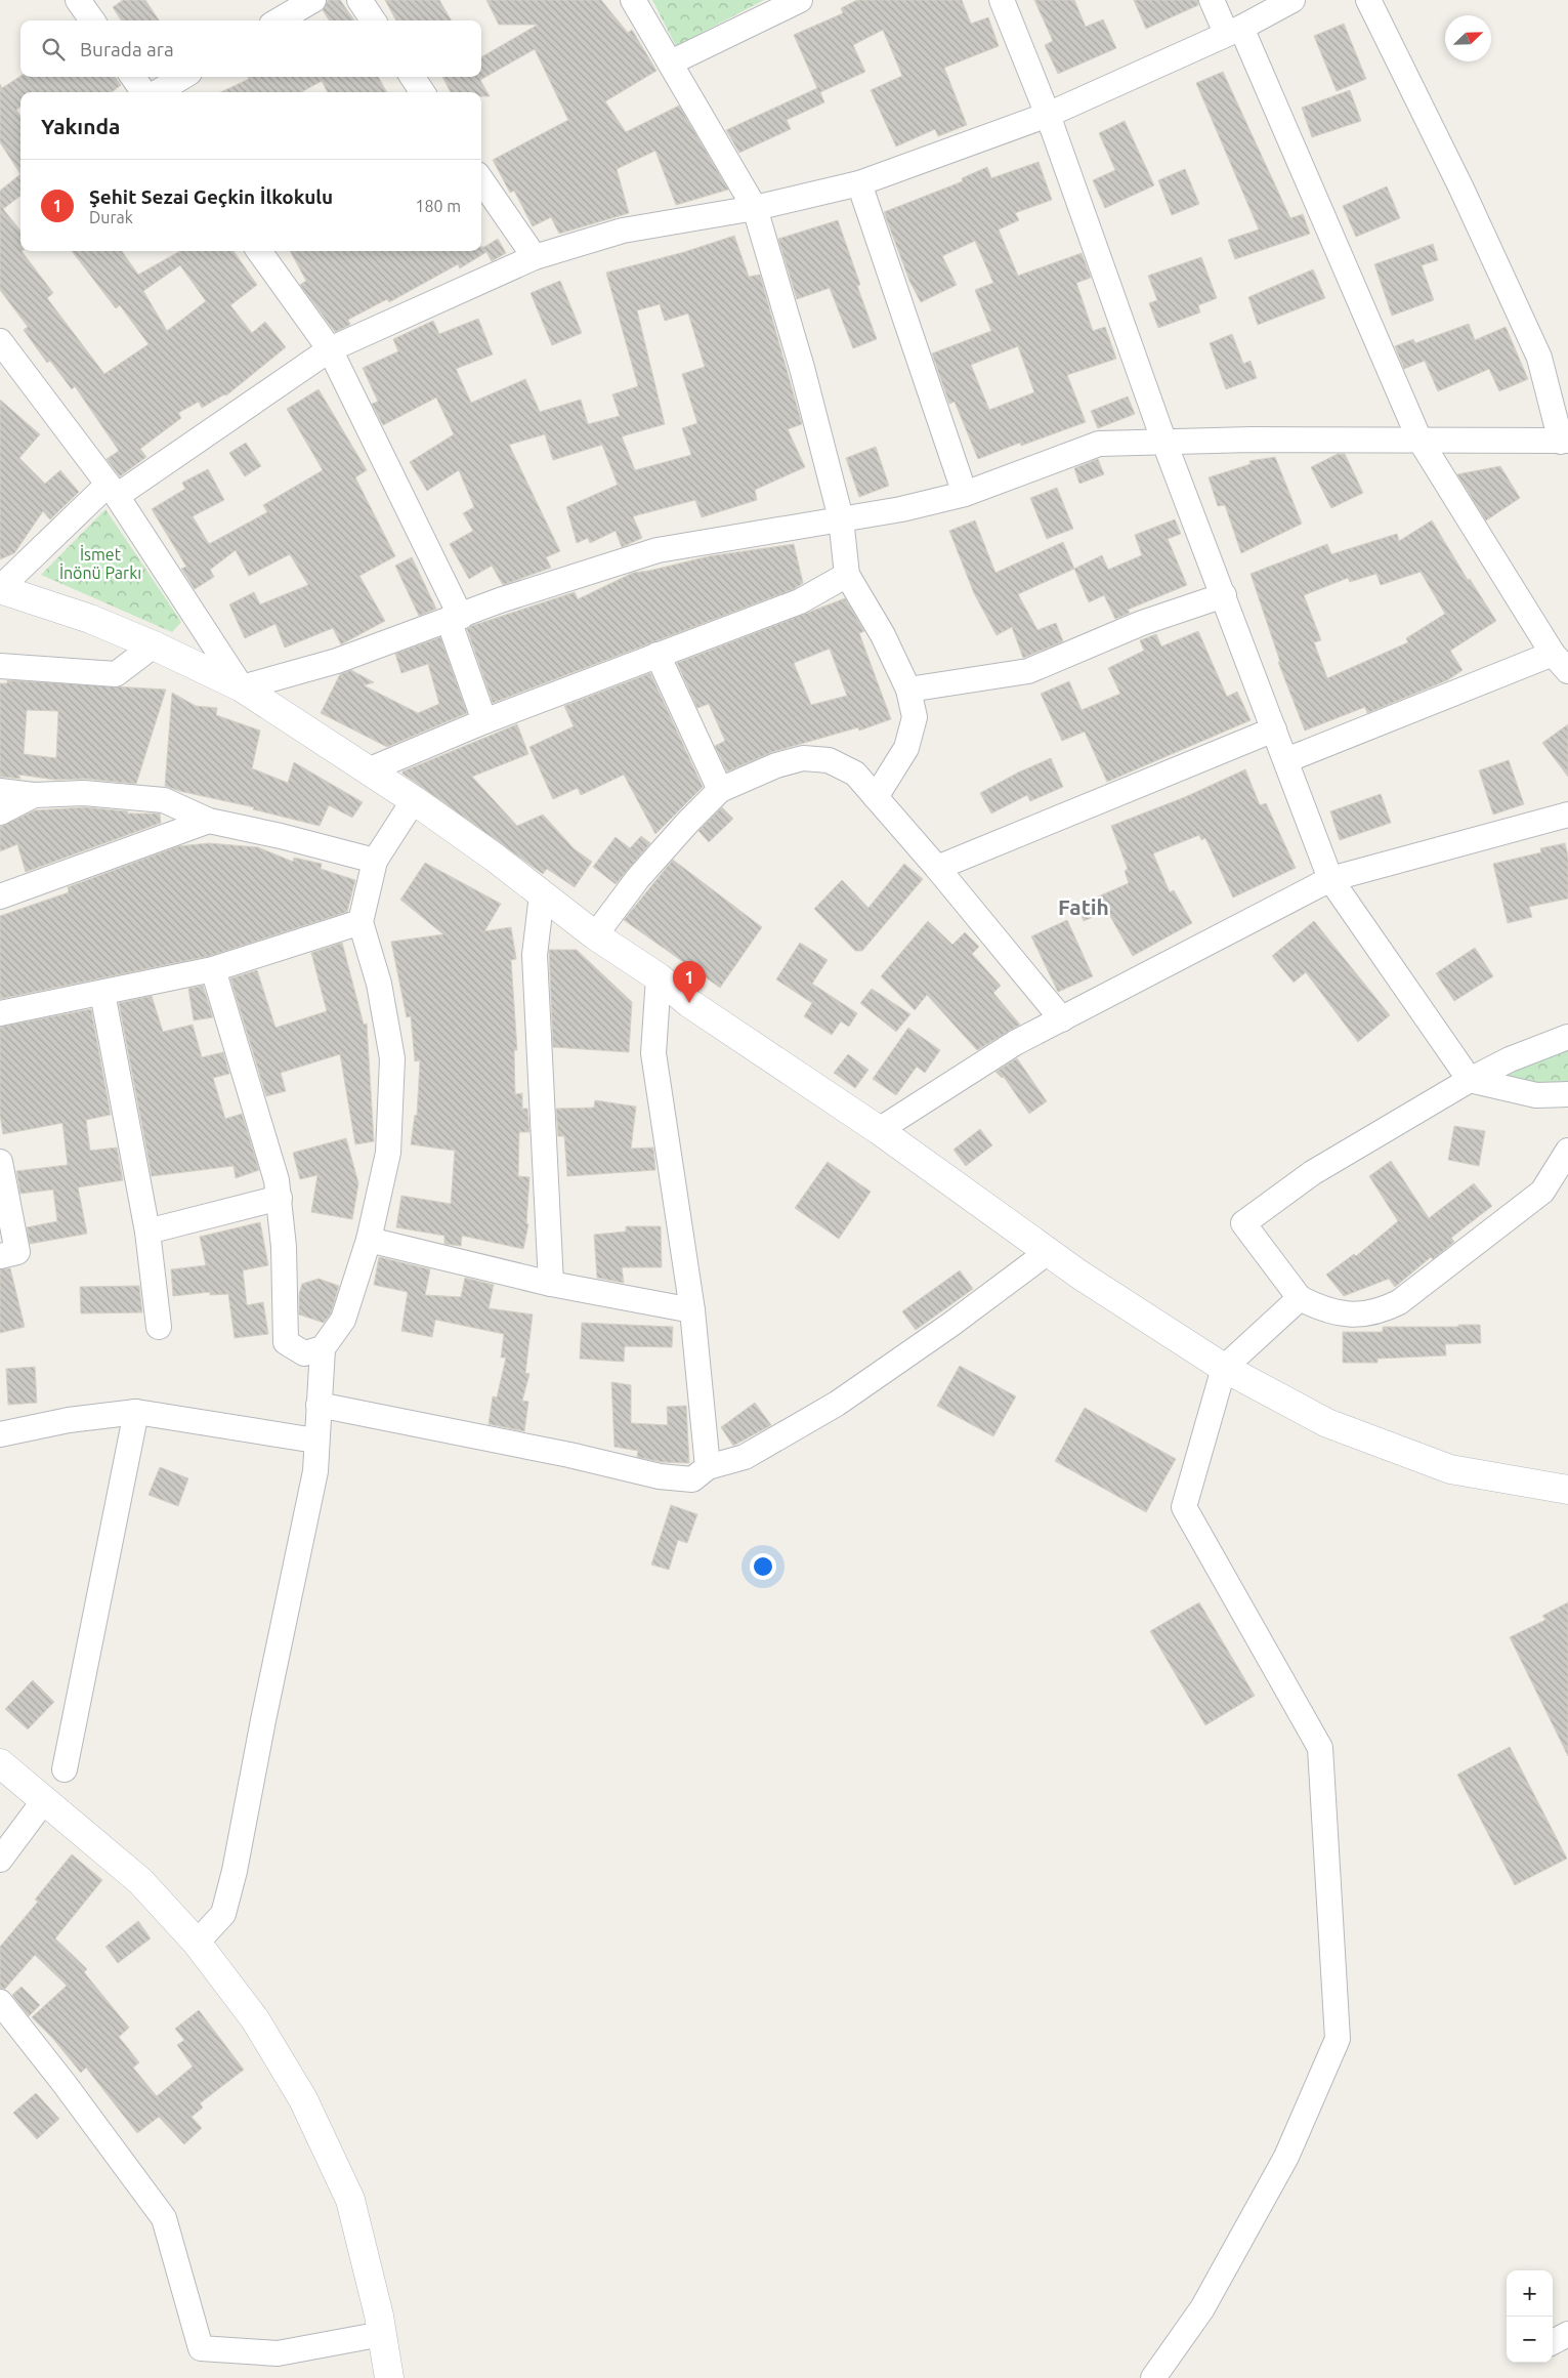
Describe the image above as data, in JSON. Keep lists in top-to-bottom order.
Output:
{
  "districts": ["Fatih"],
  "parks": ["İsmet İnönü Parkı"],
  "north": "top right",
  "page": {
    "search": "Burada ara",
    "heading": "Yakında",
    "list": [
      {
        "mark": "1",
        "name": "Şehit Sezai Geçkin İlkokulu",
        "note": "Durak",
        "value": "180 m"
      }
    ],
    "pins": "1",
    "map_buttons": ["+", "−"]
  }
}
